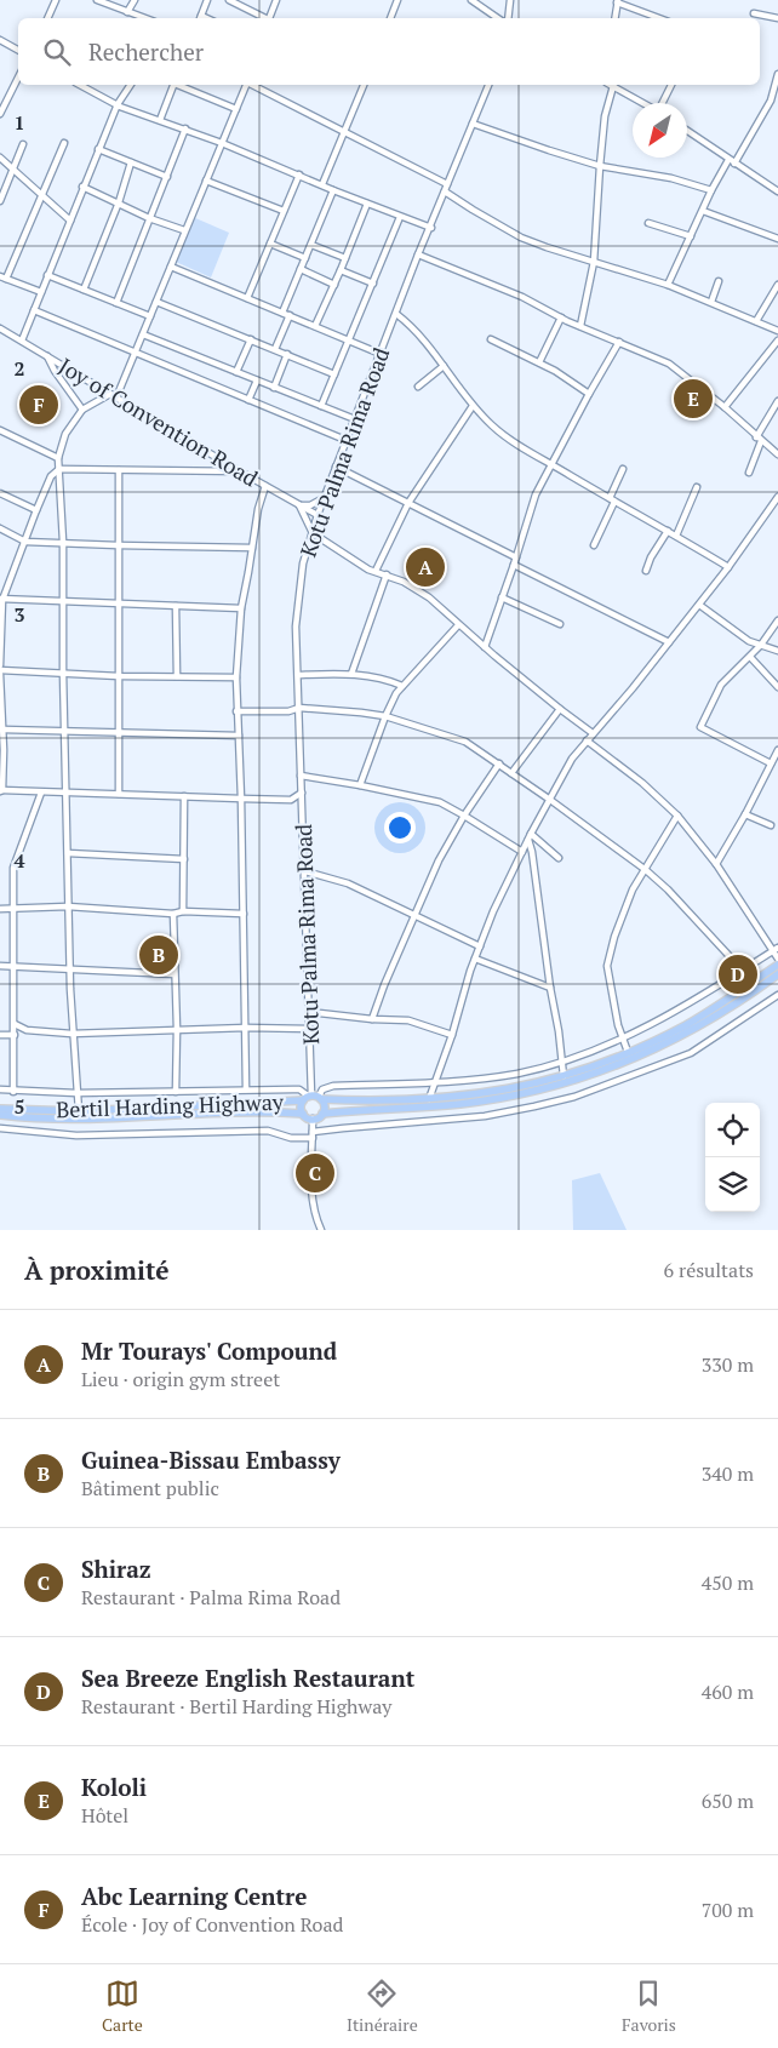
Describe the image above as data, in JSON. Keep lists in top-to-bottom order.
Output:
{
  "streets": {
    "main road": ["Bertil Harding Highway"],
    "street": ["Joy of Convention Road", "Kotu Palma Rima Road"]
  },
  "crossings": [
    ["Joy of Convention Road", "Kotu Palma Rima Road"],
    ["Kotu Palma Rima Road", "Bertil Harding Highway"]
  ],
  "north": "bottom left",
  "page": {
    "search": "Rechercher",
    "pins": [
      "E",
      "F",
      "A",
      "B",
      "D",
      "C"
    ],
    "heading": ["À proximité", "6 résultats"],
    "list": [
      {
        "mark": "A",
        "name": "Mr Tourays' Compound",
        "note": "Lieu · origin gym street",
        "value": "330 m"
      },
      {
        "mark": "B",
        "name": "Guinea-Bissau Embassy",
        "note": "Bâtiment public",
        "value": "340 m"
      },
      {
        "mark": "C",
        "name": "Shiraz",
        "note": "Restaurant · Palma Rima Road",
        "value": "450 m"
      },
      {
        "mark": "D",
        "name": "Sea Breeze English Restaurant",
        "note": "Restaurant · Bertil Harding Highway",
        "value": "460 m"
      },
      {
        "mark": "E",
        "name": "Kololi",
        "note": "Hôtel",
        "value": "650 m"
      },
      {
        "mark": "F",
        "name": "Abc Learning Centre",
        "note": "École · Joy of Convention Road",
        "value": "700 m"
      }
    ],
    "nav": ["Carte", "Itinéraire", "Favoris"]
  },
  "grid": {
    "rows": [
      "1",
      "2",
      "3",
      "4",
      "5"
    ]
  }
}
